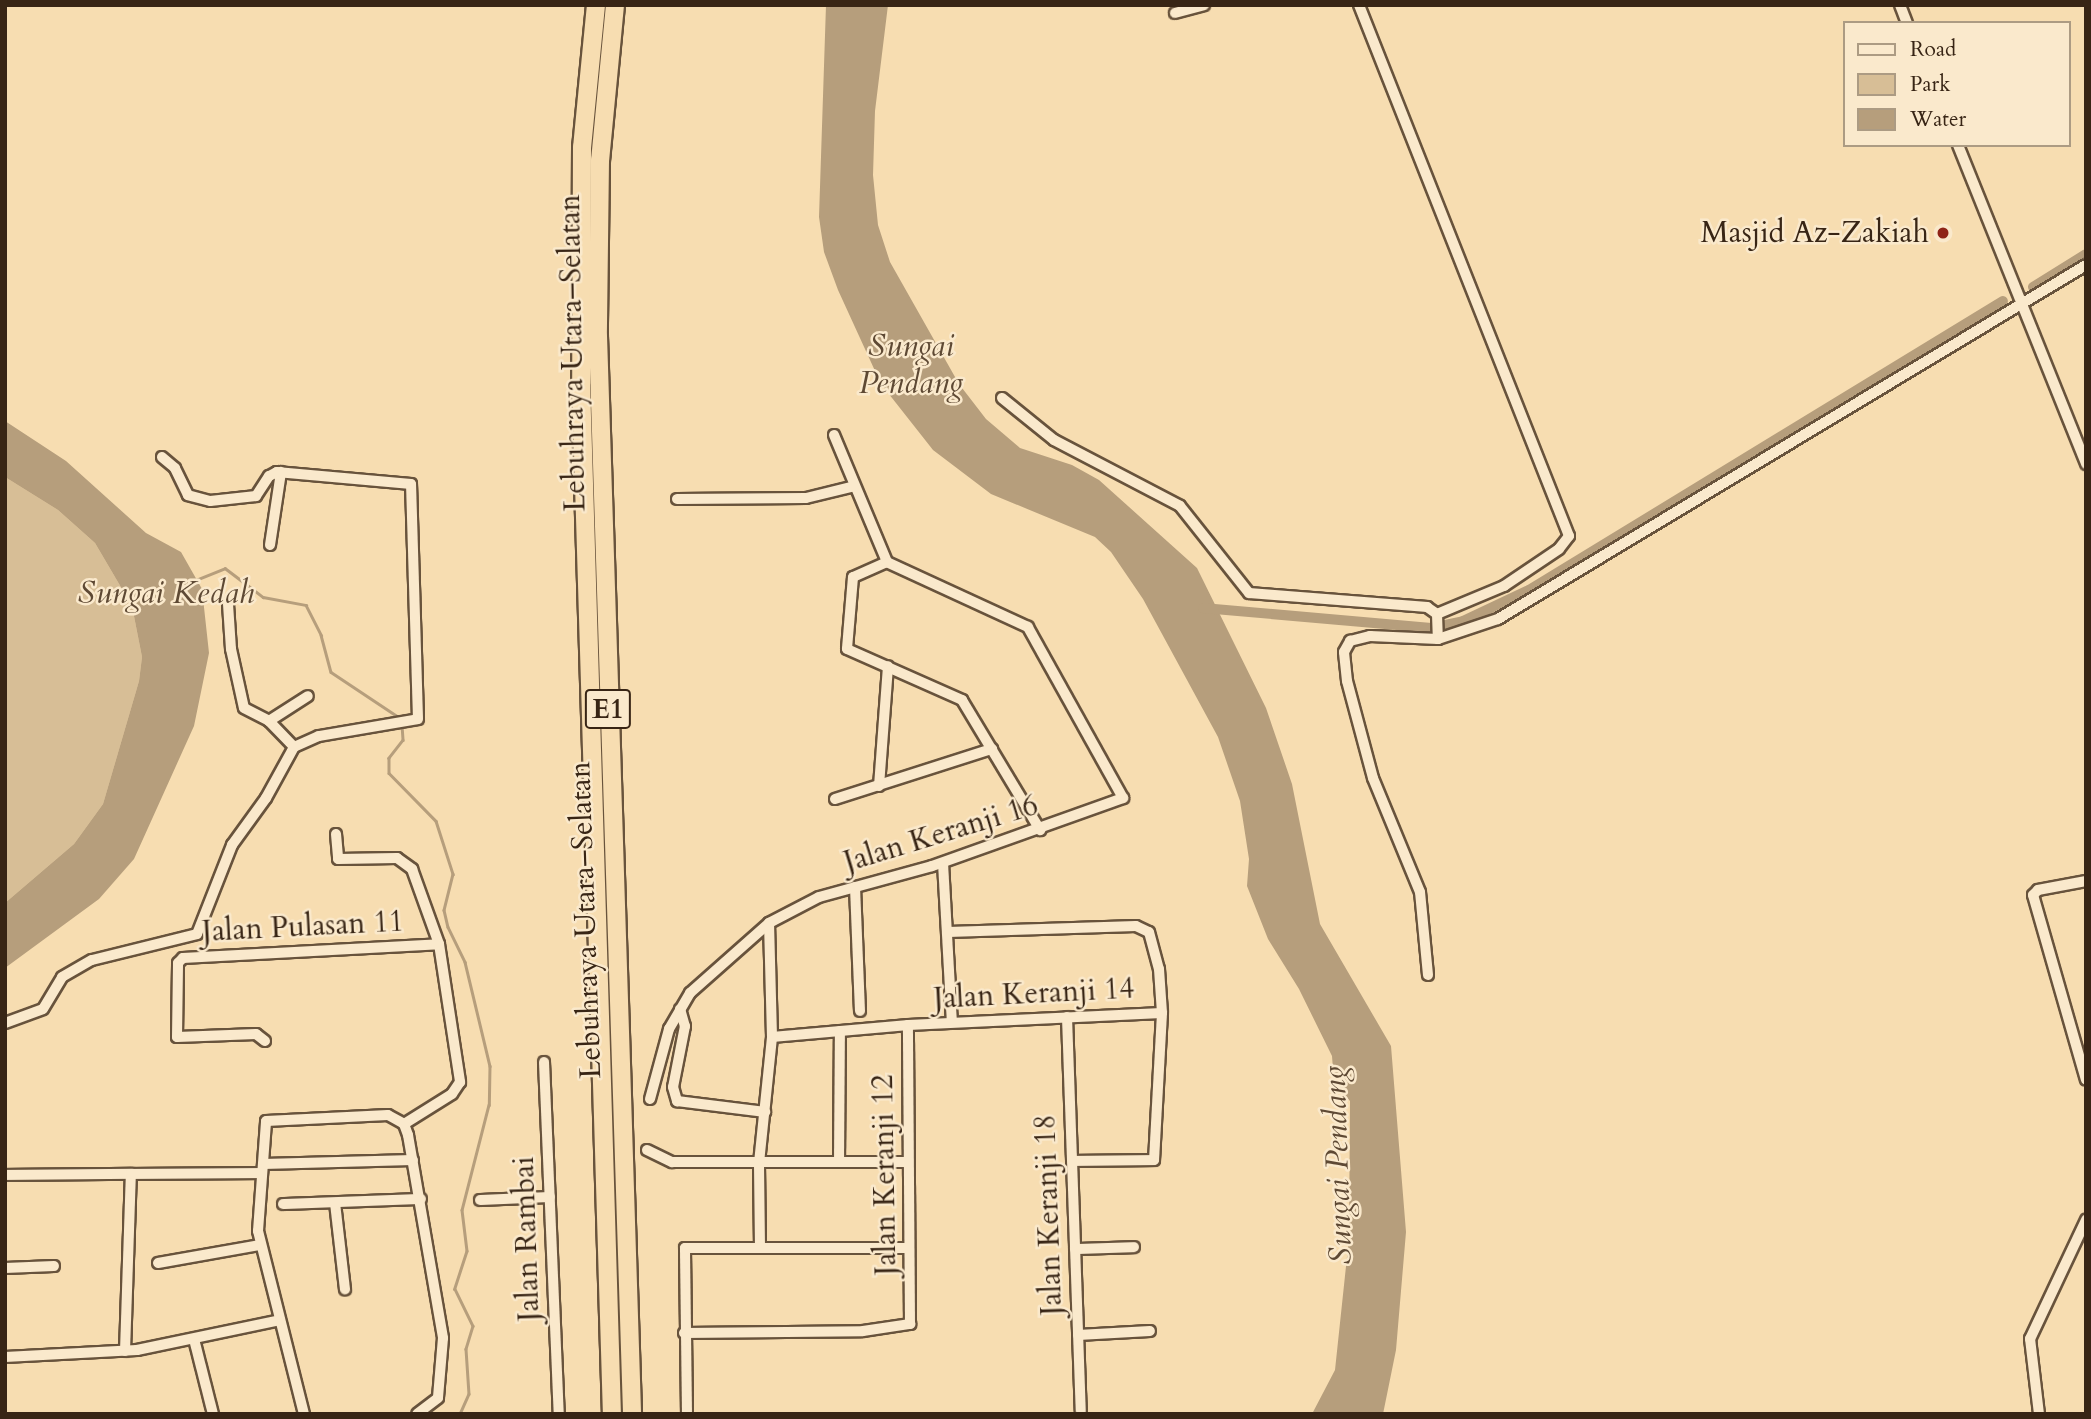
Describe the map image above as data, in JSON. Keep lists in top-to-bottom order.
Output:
{
  "streets": {
    "highway": ["Lebuhraya Utara–Selatan", "E1"],
    "street": [
      "Jalan Keranji 16",
      "Jalan Pulasan 11",
      "Jalan Keranji 14",
      "Jalan Keranji 12",
      "Jalan Keranji 18",
      "Jalan Rambai"
    ]
  },
  "crossings": [
    ["Jalan Keranji 14", "Jalan Keranji 12"],
    ["Jalan Keranji 14", "Jalan Keranji 18"]
  ],
  "water": ["Sungai Pendang", "Sungai Kedah"],
  "places": ["Masjid Az-Zakiah"],
  "legend": ["Road", "Park", "Water"]
}
